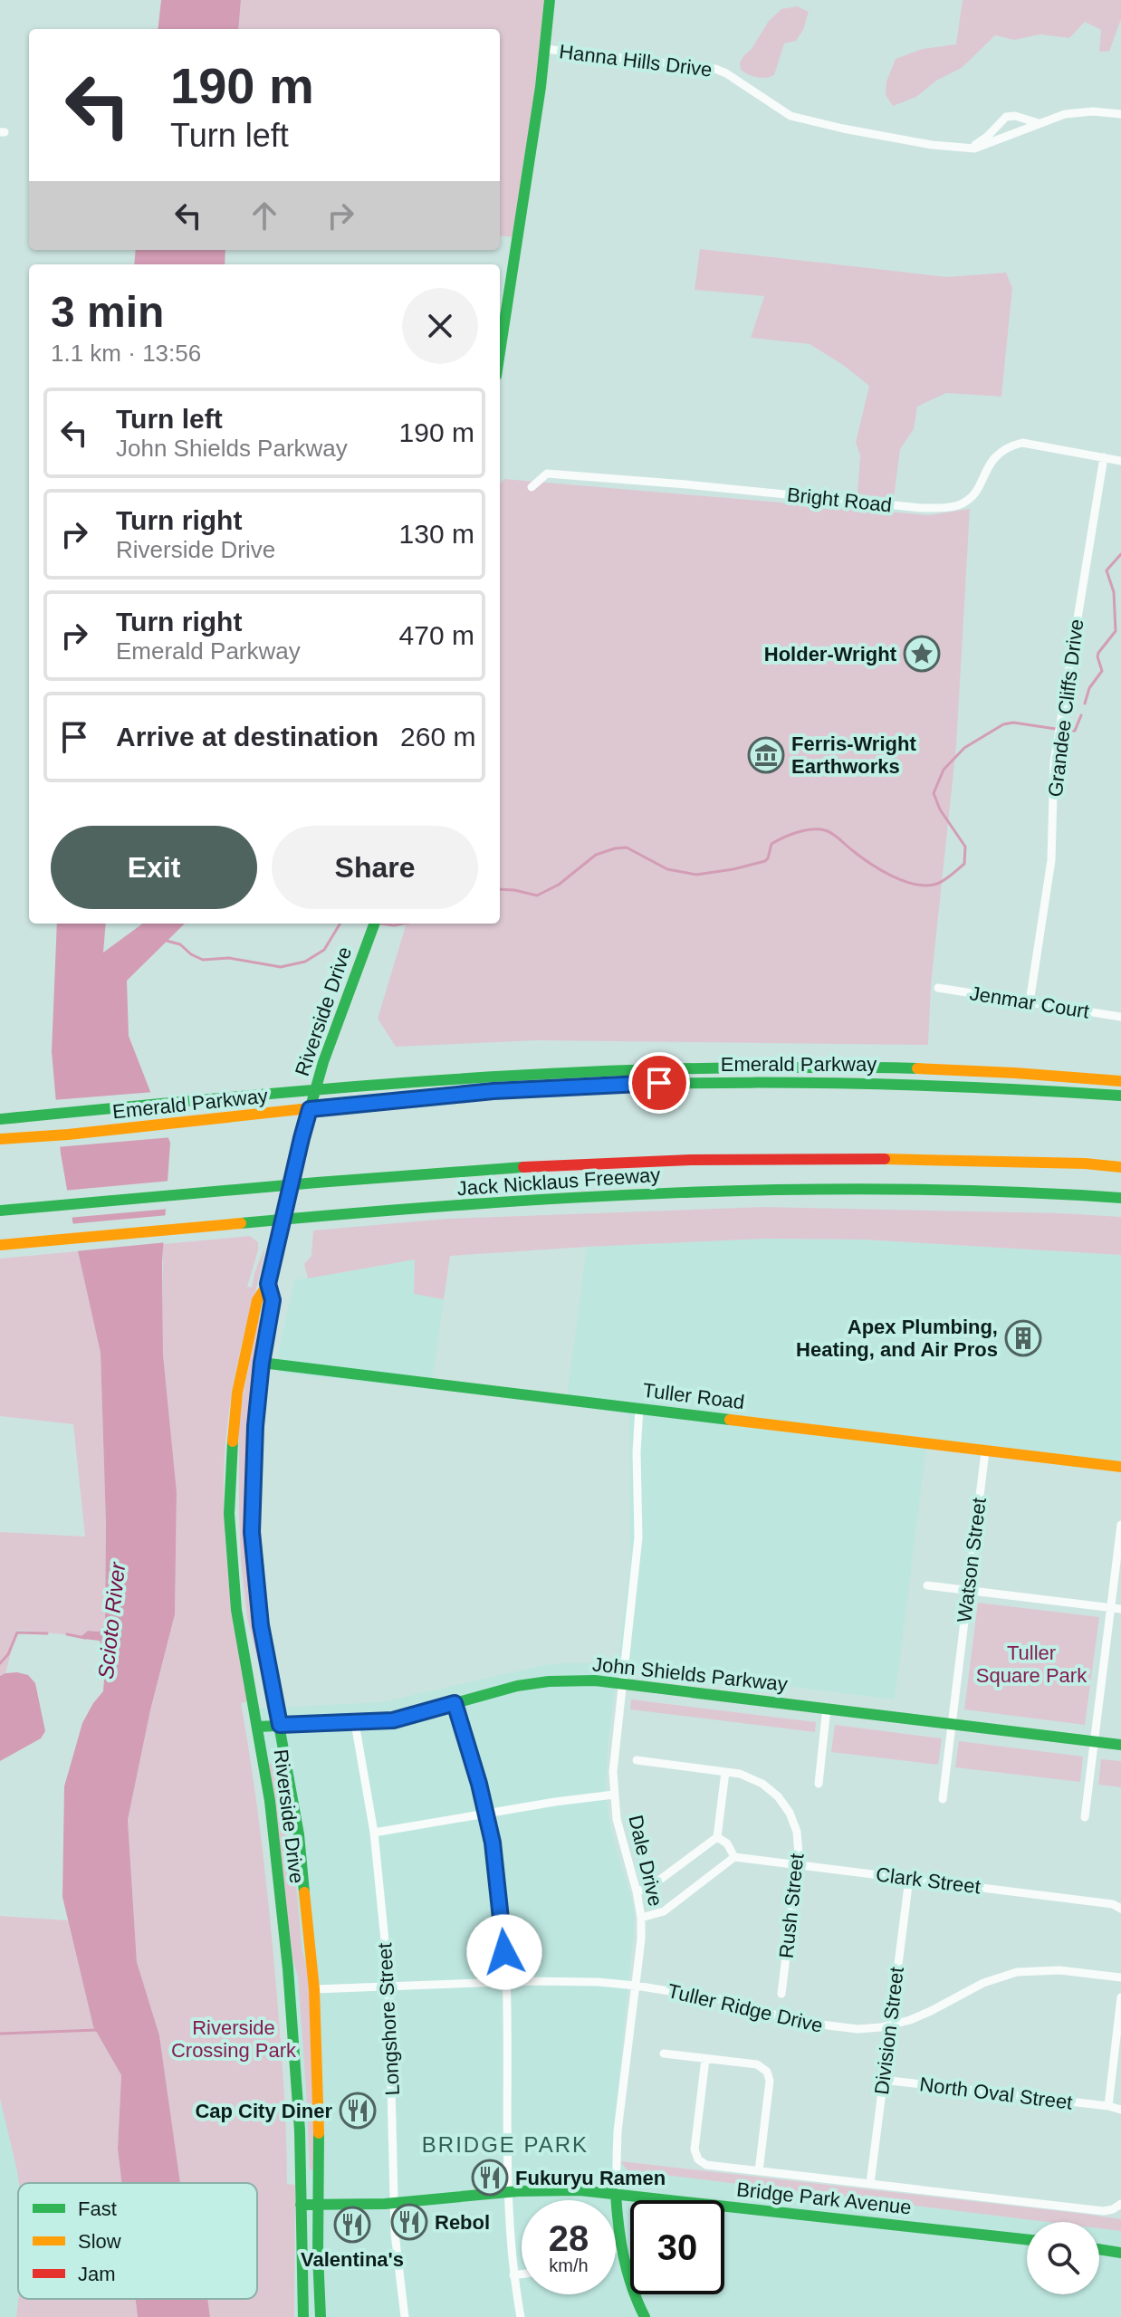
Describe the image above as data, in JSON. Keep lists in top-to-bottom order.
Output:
{
  "streets": {
    "main road": [
      "Riverside Drive",
      "Emerald Parkway",
      "Jack Nicklaus Freeway",
      "Tuller Road",
      "John Shields Parkway",
      "Dale Drive",
      "Bridge Park Avenue"
    ],
    "street": [
      "Hanna Hills Drive",
      "Bright Road",
      "Grandee Cliffs Drive",
      "Jenmar Court",
      "Watson Street",
      "Clark Street",
      "Rush Street",
      "Tuller Ridge Drive",
      "Longshore Street",
      "Division Street",
      "North Oval Street"
    ]
  },
  "crossings": [
    ["Bright Road", "Grandee Cliffs Drive"],
    ["Grandee Cliffs Drive", "Jenmar Court"],
    ["Riverside Drive", "Emerald Parkway"],
    ["Riverside Drive", "Tuller Road"],
    ["Riverside Drive", "John Shields Parkway"],
    ["Riverside Drive", "Tuller Ridge Drive"],
    ["Riverside Drive", "Bridge Park Avenue"],
    ["Tuller Road", "Watson Street"],
    ["Tuller Road", "Dale Drive"],
    ["Watson Street", "John Shields Parkway"],
    ["John Shields Parkway", "Dale Drive"],
    ["John Shields Parkway", "Longshore Street"],
    ["Dale Drive", "Tuller Ridge Drive"],
    ["Dale Drive", "Bridge Park Avenue"],
    ["Clark Street", "Rush Street"],
    ["Clark Street", "Division Street"],
    ["Tuller Ridge Drive", "Longshore Street"],
    ["Tuller Ridge Drive", "Division Street"],
    ["Longshore Street", "Bridge Park Avenue"],
    ["Division Street", "North Oval Street"]
  ],
  "districts": ["BRIDGE PARK"],
  "water": ["Scioto River"],
  "parks": ["Tuller Square Park", "Riverside Crossing Park"],
  "places": {
    "place": ["Holder-Wright"],
    "museum": ["Ferris-Wright Earthworks"],
    "building": ["Apex Plumbing, Heating, and Air Pros"],
    "restaurant": [
      "Cap City Diner",
      "Fukuryu Ramen",
      "Rebol",
      "Valentina's"
    ]
  },
  "legend": ["Fast", "Slow", "Jam"],
  "page": {
    "turn": ["190 m", "Turn left"],
    "heading": ["3 min", "1.1 km · 13:56"],
    "list": [
      {
        "name": "Turn left",
        "note": "John Shields Parkway",
        "value": "190 m"
      },
      {
        "name": "Turn right",
        "note": "Riverside Drive",
        "value": "130 m"
      },
      {
        "name": "Turn right",
        "note": "Emerald Parkway",
        "value": "470 m"
      },
      {
        "name": "Arrive at destination",
        "value": "260 m"
      }
    ],
    "buttons": ["Exit", "Share"],
    "speed": "28 km/h",
    "limit": "30"
  }
}
